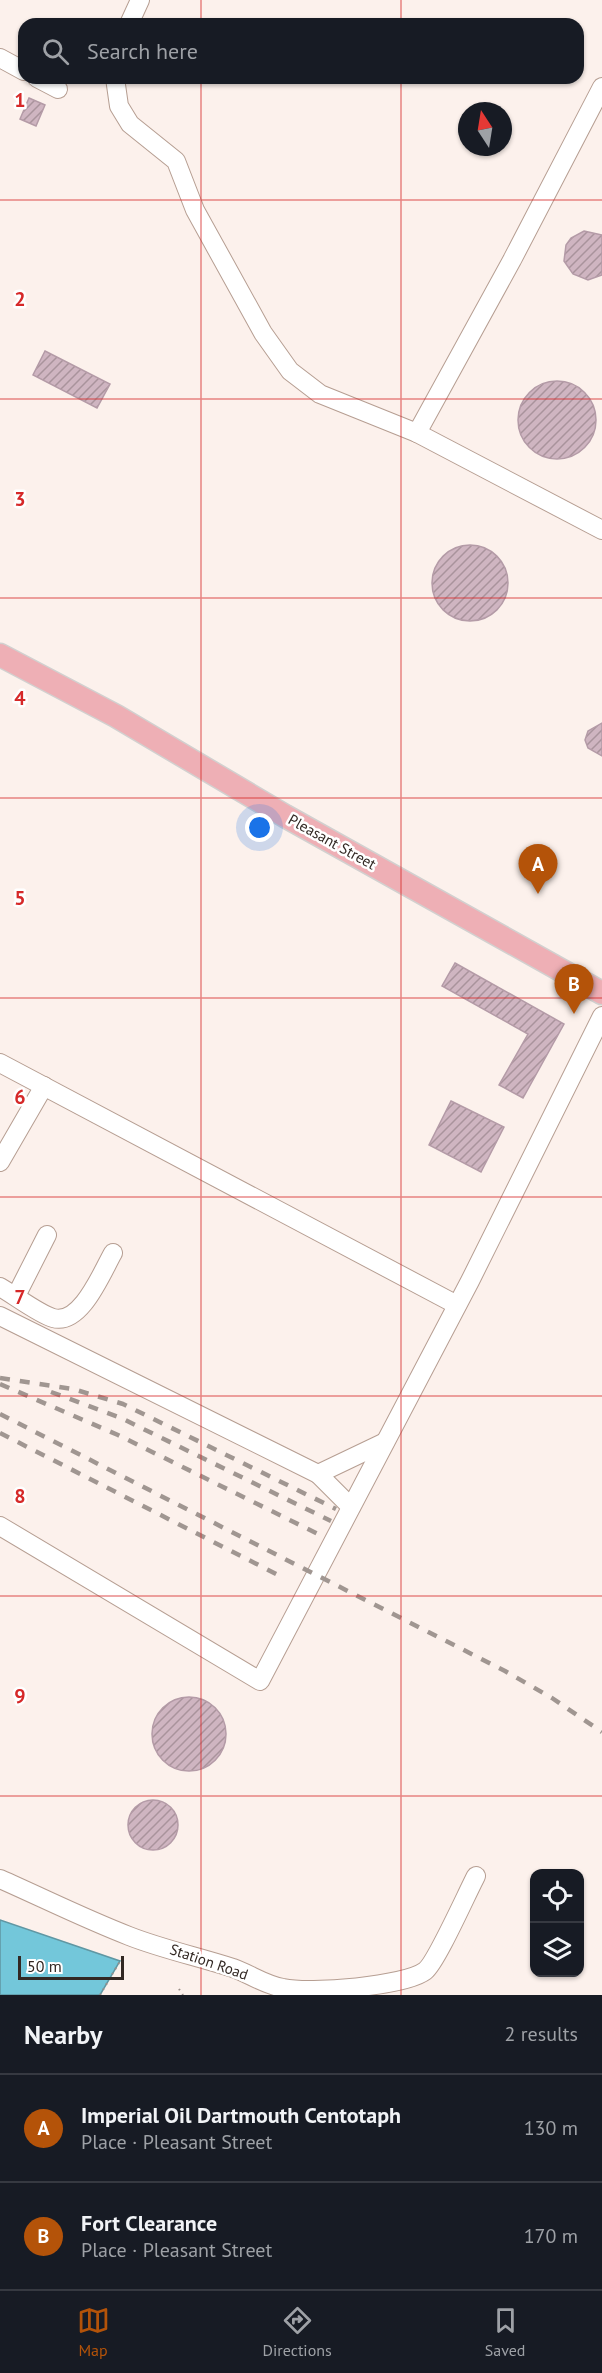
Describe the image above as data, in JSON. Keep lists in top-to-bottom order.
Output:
{
  "streets": {
    "main road": ["Pleasant Street"],
    "street": ["Station Road"]
  },
  "scale_bar": "50 m",
  "north": "top",
  "page": {
    "search": "Search here",
    "pins": ["A", "B"],
    "scale": "50 m",
    "heading": ["Nearby", "2 results"],
    "list": [
      {
        "mark": "A",
        "name": "Imperial Oil Dartmouth Centotaph",
        "note": "Place · Pleasant Street",
        "value": "130 m"
      },
      {
        "mark": "B",
        "name": "Fort Clearance",
        "note": "Place · Pleasant Street",
        "value": "170 m"
      }
    ],
    "nav": ["Map", "Directions", "Saved"]
  },
  "grid": {
    "rows": [
      "1",
      "2",
      "3",
      "4",
      "5",
      "6",
      "7",
      "8",
      "9"
    ]
  }
}
